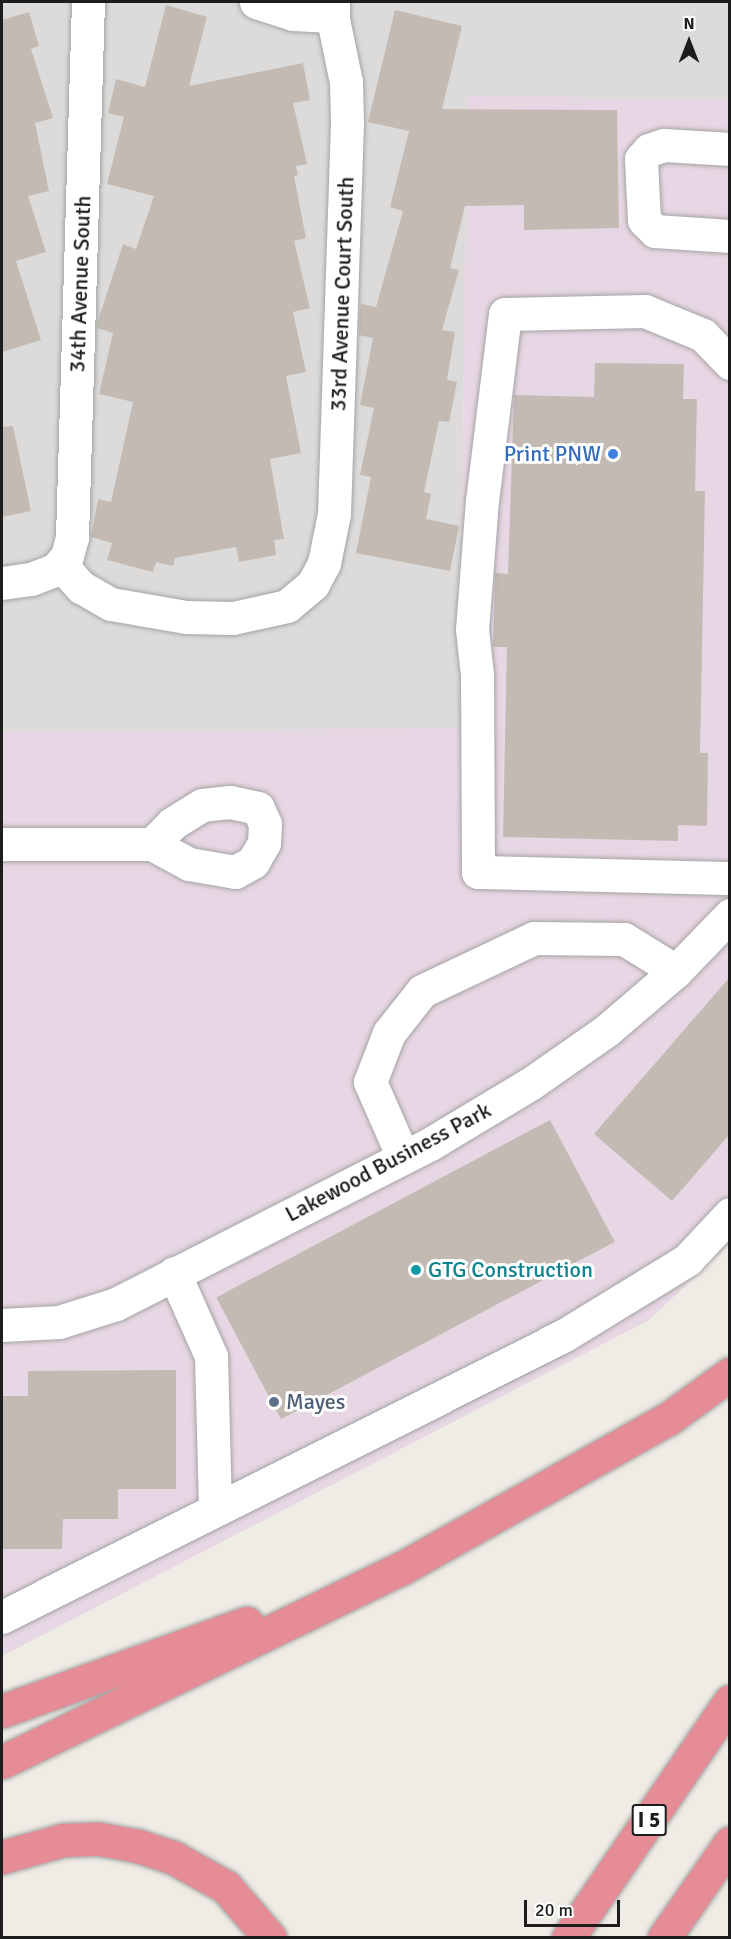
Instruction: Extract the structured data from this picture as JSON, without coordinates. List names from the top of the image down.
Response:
{
  "streets": {
    "highway": ["I 5"],
    "street": ["34th Avenue South", "33rd Avenue Court South", "Lakewood Business Park"]
  },
  "crossings": [
    ["34th Avenue South", "33rd Avenue Court South"]
  ],
  "places": ["Print PNW", "GTG Construction", "Mayes"],
  "scale_bar": "20 m",
  "north": "top"
}
